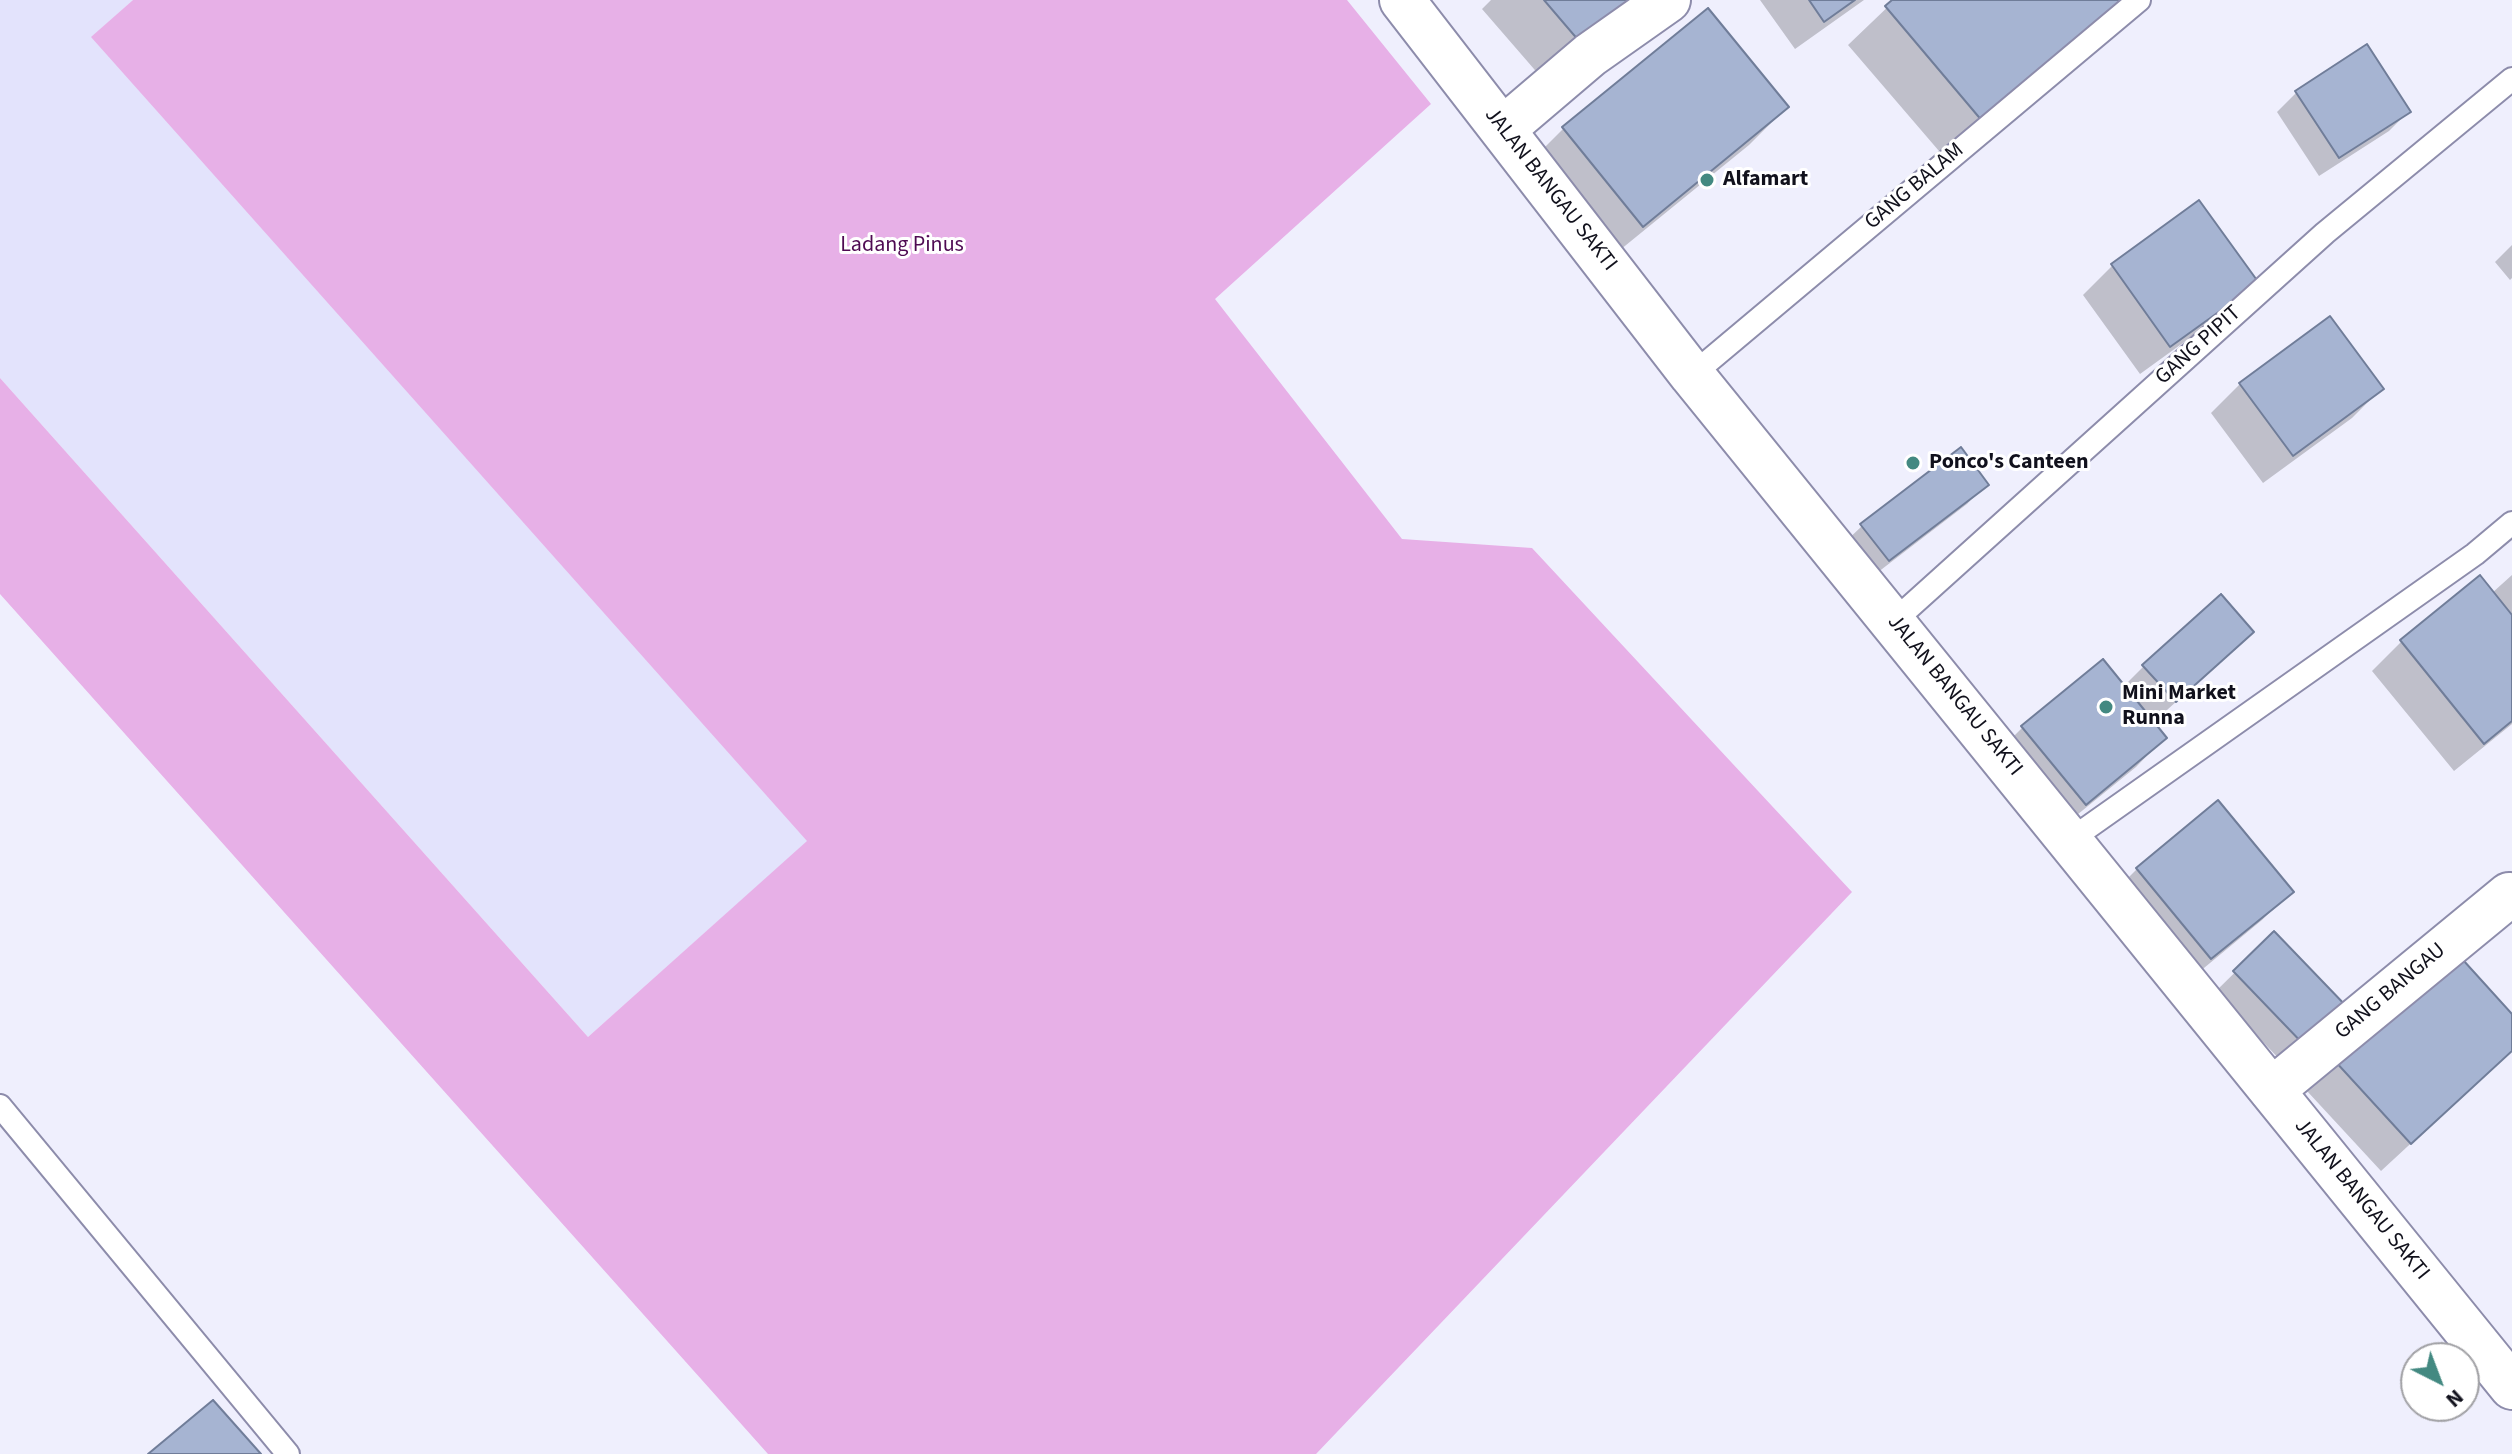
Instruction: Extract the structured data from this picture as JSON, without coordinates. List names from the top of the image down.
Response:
{
  "streets": {
    "street": ["JALAN BANGAU SAKTI", "GANG BANGAU"],
    "lane": ["GANG BALAM", "GANG PIPIT"]
  },
  "crossings": [
    ["GANG BALAM", "JALAN BANGAU SAKTI"],
    ["JALAN BANGAU SAKTI", "GANG PIPIT"],
    ["JALAN BANGAU SAKTI", "GANG BANGAU"]
  ],
  "parks": ["Ladang Pinus"],
  "places": ["Alfamart", "Ponco's Canteen", "Mini Market Runna"],
  "north": "bottom right"
}
